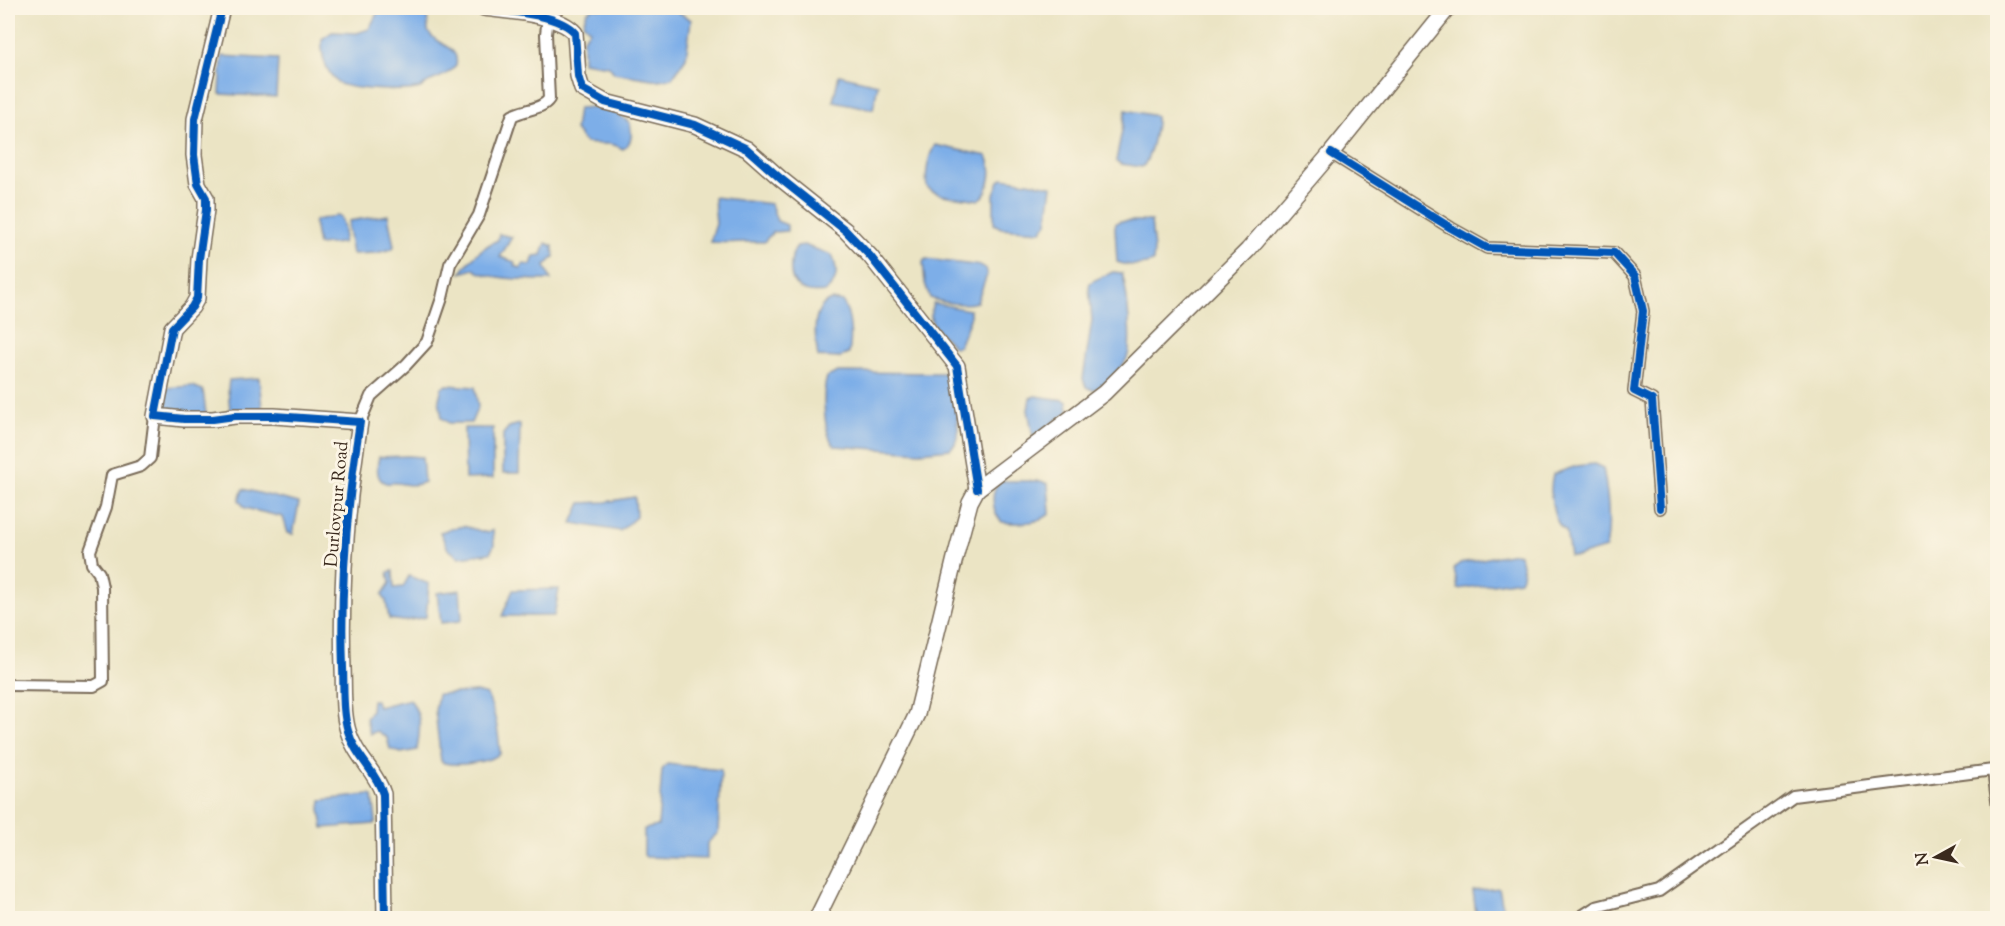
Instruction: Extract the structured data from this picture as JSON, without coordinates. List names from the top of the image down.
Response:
{
  "streets": {
    "street": ["Durlovpur Road"]
  },
  "north": "left"
}
